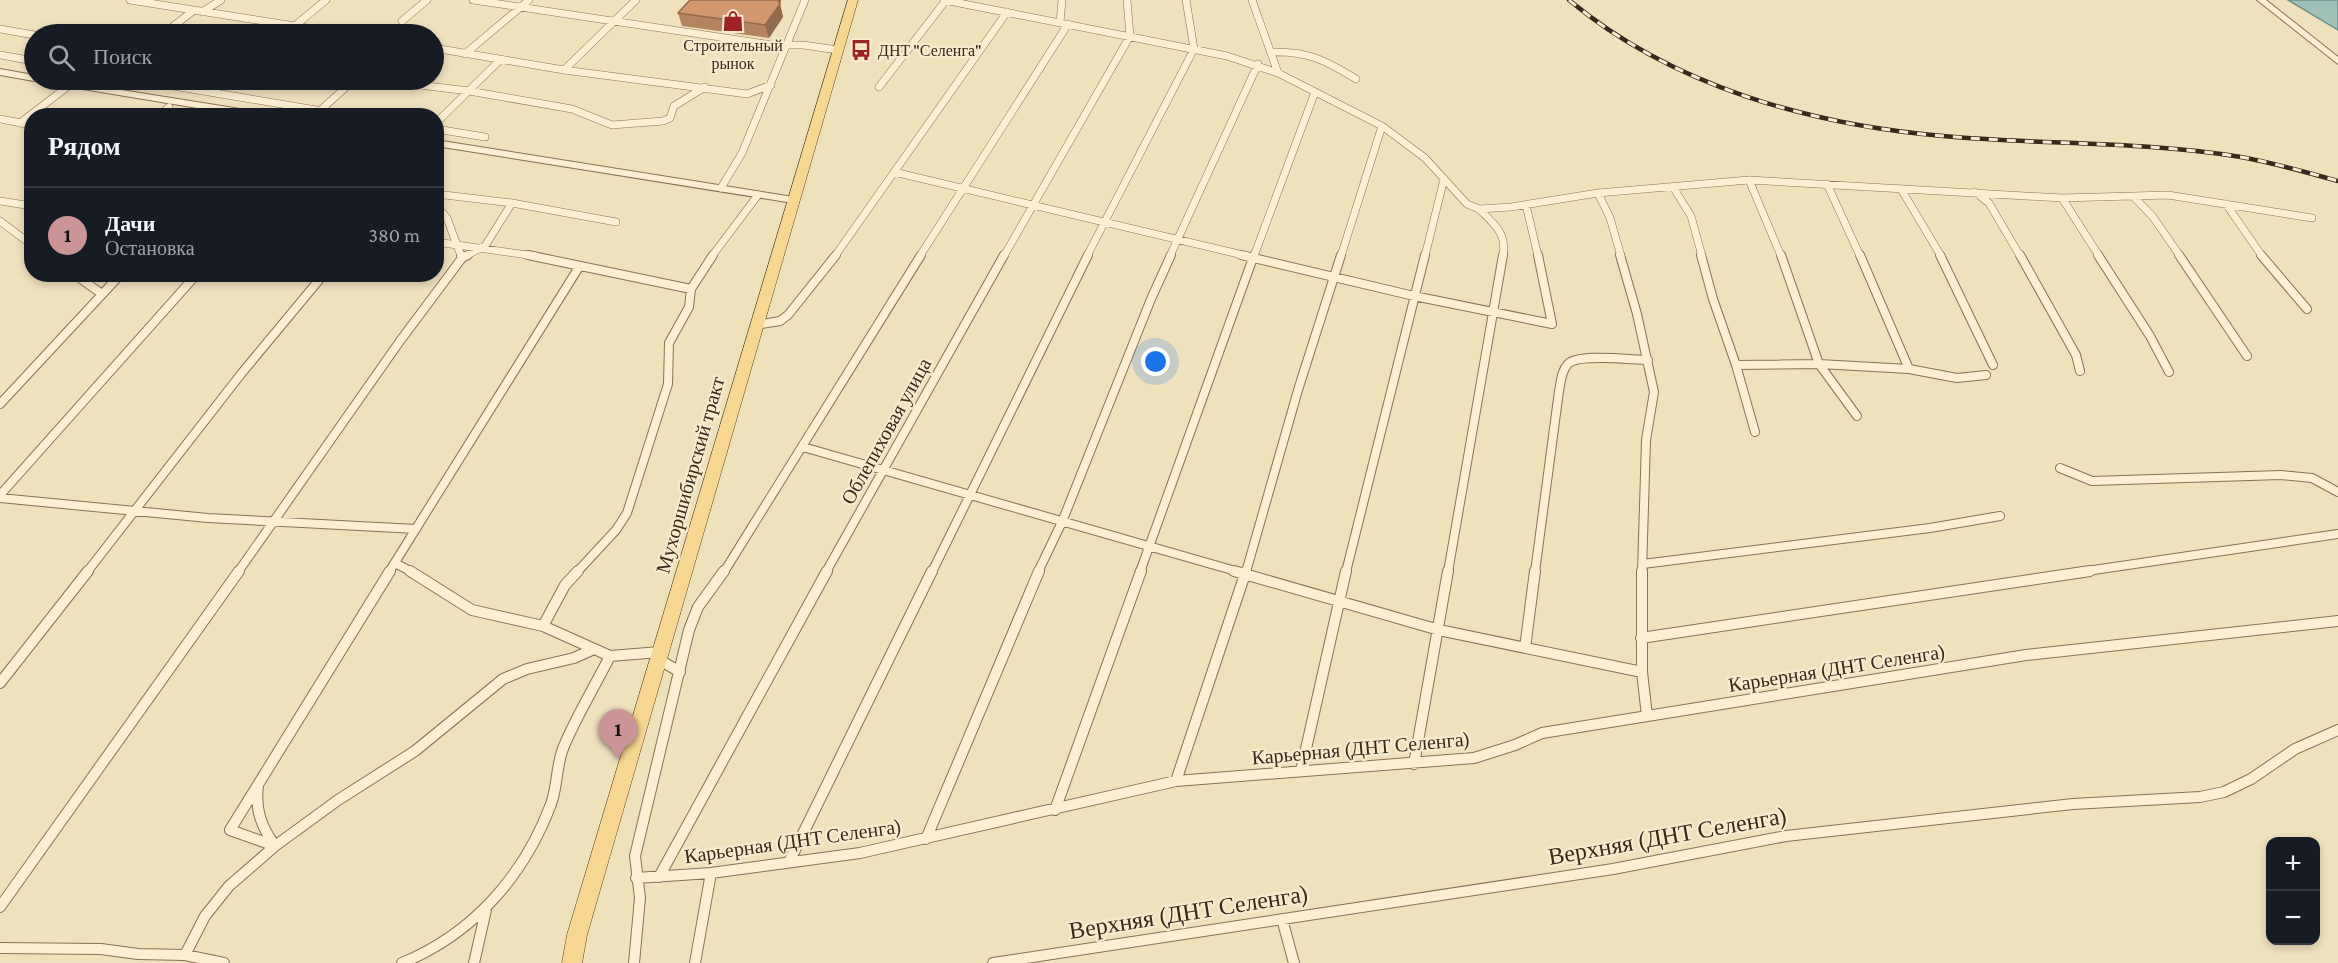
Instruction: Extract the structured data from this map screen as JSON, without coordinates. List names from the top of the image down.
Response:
{
  "streets": {
    "main road": ["Мухоршибирский тракт"],
    "street": ["Облепиховая улица", "Карьерная (ДНТ Селенга)", "Верхняя (ДНТ Селенга)"]
  },
  "crossings": [
    ["Облепиховая улица", "Карьерная (ДНТ Селенга)"]
  ],
  "places": {
    "shop": ["Строительный рынок"],
    "bus stop": ["ДНТ \"Селенга\""]
  },
  "page": {
    "search": "Поиск",
    "heading": "Рядом",
    "list": [
      {
        "mark": "1",
        "name": "Дачи",
        "note": "Остановка",
        "value": "380 m"
      }
    ],
    "pins": "1",
    "map_buttons": ["+", "−"]
  }
}
